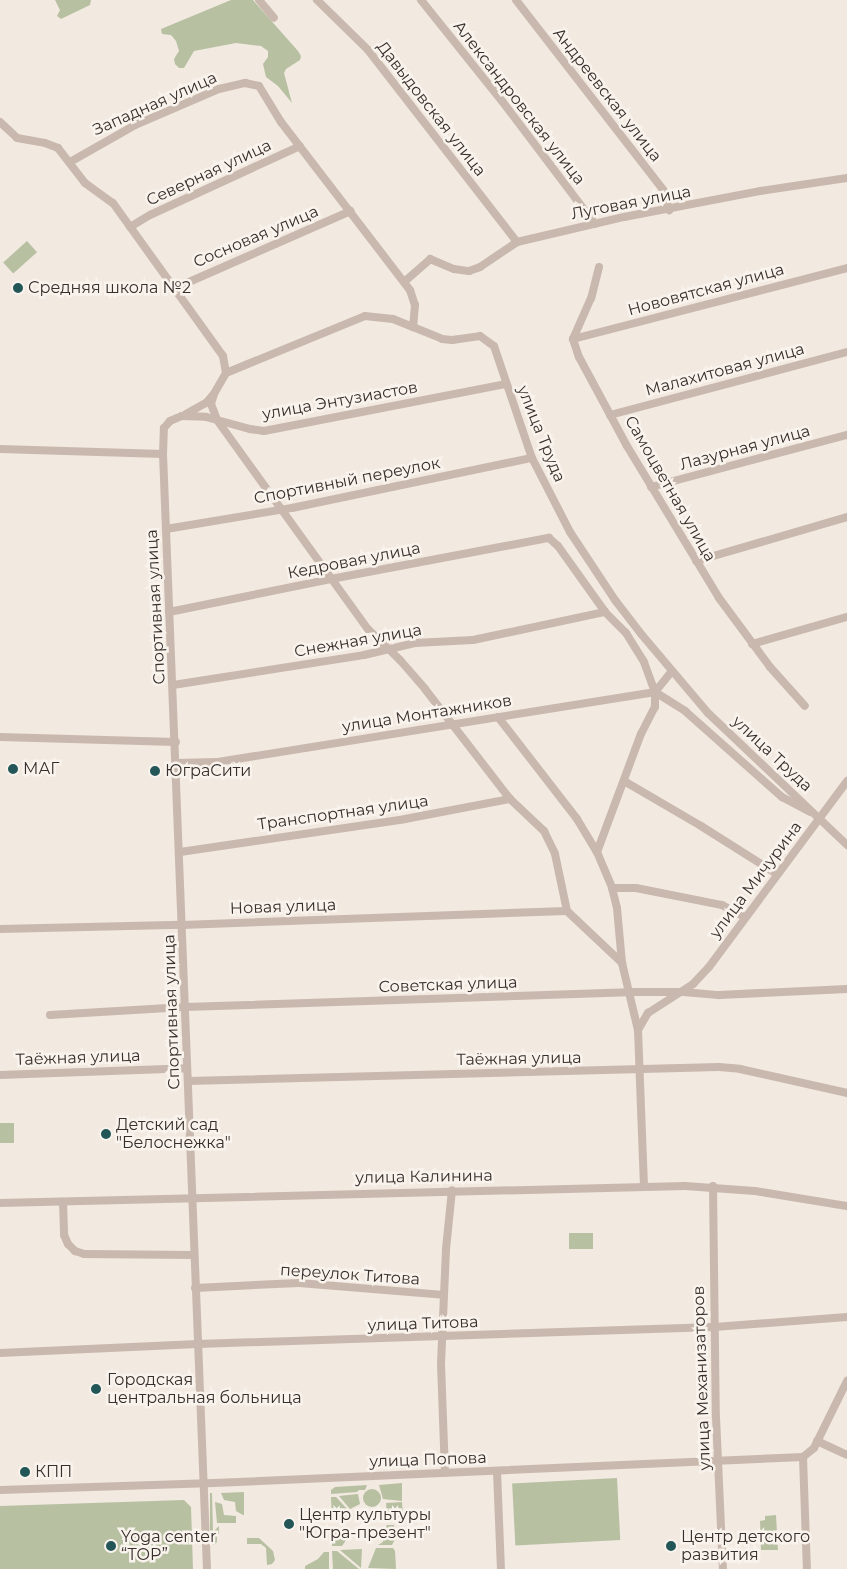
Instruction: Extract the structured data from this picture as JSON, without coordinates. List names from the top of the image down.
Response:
{
  "streets": {
    "street": [
      "Андреевская улица",
      "Александровская улица",
      "Западная улица",
      "Давыдовская улица",
      "Северная улица",
      "Луговая улица",
      "Сосновая улица",
      "Нововятская улица",
      "Малахитовая улица",
      "улица Энтузиастов",
      "улица Труда",
      "Лазурная улица",
      "Спортивный переулок",
      "Самоцветная улица",
      "Кедровая улица",
      "Спортивная улица",
      "Снежная улица",
      "улица Монтажников",
      "Транспортная улица",
      "улица Мичурина",
      "Новая улица",
      "Советская улица",
      "Таёжная улица",
      "улица Калинина",
      "переулок Титова",
      "улица Титова",
      "улица Механизаторов",
      "улица Попова"
    ]
  },
  "crossings": [
    ["Андреевская улица", "Луговая улица"],
    ["Александровская улица", "Луговая улица"],
    ["Западная улица", "Северная улица"],
    ["Давыдовская улица", "Луговая улица"],
    ["Нововятская улица", "Самоцветная улица"],
    ["Малахитовая улица", "Самоцветная улица"],
    ["улица Энтузиастов", "улица Труда"],
    ["улица Труда", "Спортивный переулок"],
    ["улица Труда", "улица Монтажников"],
    ["улица Труда", "улица Мичурина"],
    ["Лазурная улица", "Самоцветная улица"],
    ["Спортивный переулок", "Спортивная улица"],
    ["Кедровая улица", "Спортивная улица"],
    ["Кедровая улица", "Снежная улица"],
    ["Спортивная улица", "Снежная улица"],
    ["Спортивная улица", "улица Монтажников"],
    ["Спортивная улица", "Транспортная улица"],
    ["Спортивная улица", "Новая улица"],
    ["Спортивная улица", "Советская улица"],
    ["Спортивная улица", "Таёжная улица"],
    ["Спортивная улица", "улица Калинина"],
    ["Спортивная улица", "переулок Титова"],
    ["Спортивная улица", "улица Титова"],
    ["Спортивная улица", "улица Попова"],
    ["улица Мичурина", "Советская улица"],
    ["улица Калинина", "улица Механизаторов"],
    ["улица Титова", "улица Механизаторов"],
    ["улица Механизаторов", "улица Попова"]
  ],
  "places": [
    "Средняя школа №2",
    "МАГ",
    "ЮграСити",
    "Детский сад \"Белоснежка\"",
    "Городская центральная больница",
    "КПП",
    "Центр культуры \"Югра-презент\"",
    "Yoga center “TOP”",
    "Центр детского развития"
  ]
}
